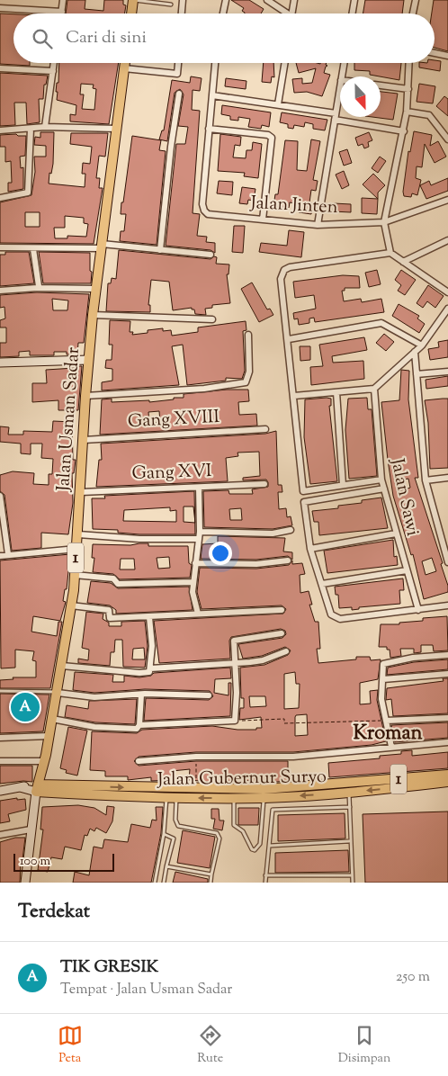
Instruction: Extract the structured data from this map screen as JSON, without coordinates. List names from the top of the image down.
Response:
{
  "streets": {
    "highway": ["Jalan Usman Sadar", "1", "Jalan Gubernur Suryo"],
    "street": [
      "Jalan Jinten",
      "Gang XVIII",
      "Gang XVI",
      "Jalan Sawi"
    ]
  },
  "crossings": [
    ["Jalan Usman Sadar", "Gang XVIII"],
    ["Jalan Usman Sadar", "Gang XVI"],
    ["Jalan Usman Sadar", "Jalan Gubernur Suryo"]
  ],
  "districts": ["Kroman"],
  "scale_bar": "100 m",
  "north": "bottom",
  "page": {
    "search": "Cari di sini",
    "pins": "A",
    "scale": "100 m",
    "heading": "Terdekat",
    "list": [
      {
        "mark": "A",
        "name": "TIK GRESIK",
        "note": "Tempat · Jalan Usman Sadar",
        "value": "250 m"
      }
    ],
    "nav": ["Peta", "Rute", "Disimpan"]
  }
}
